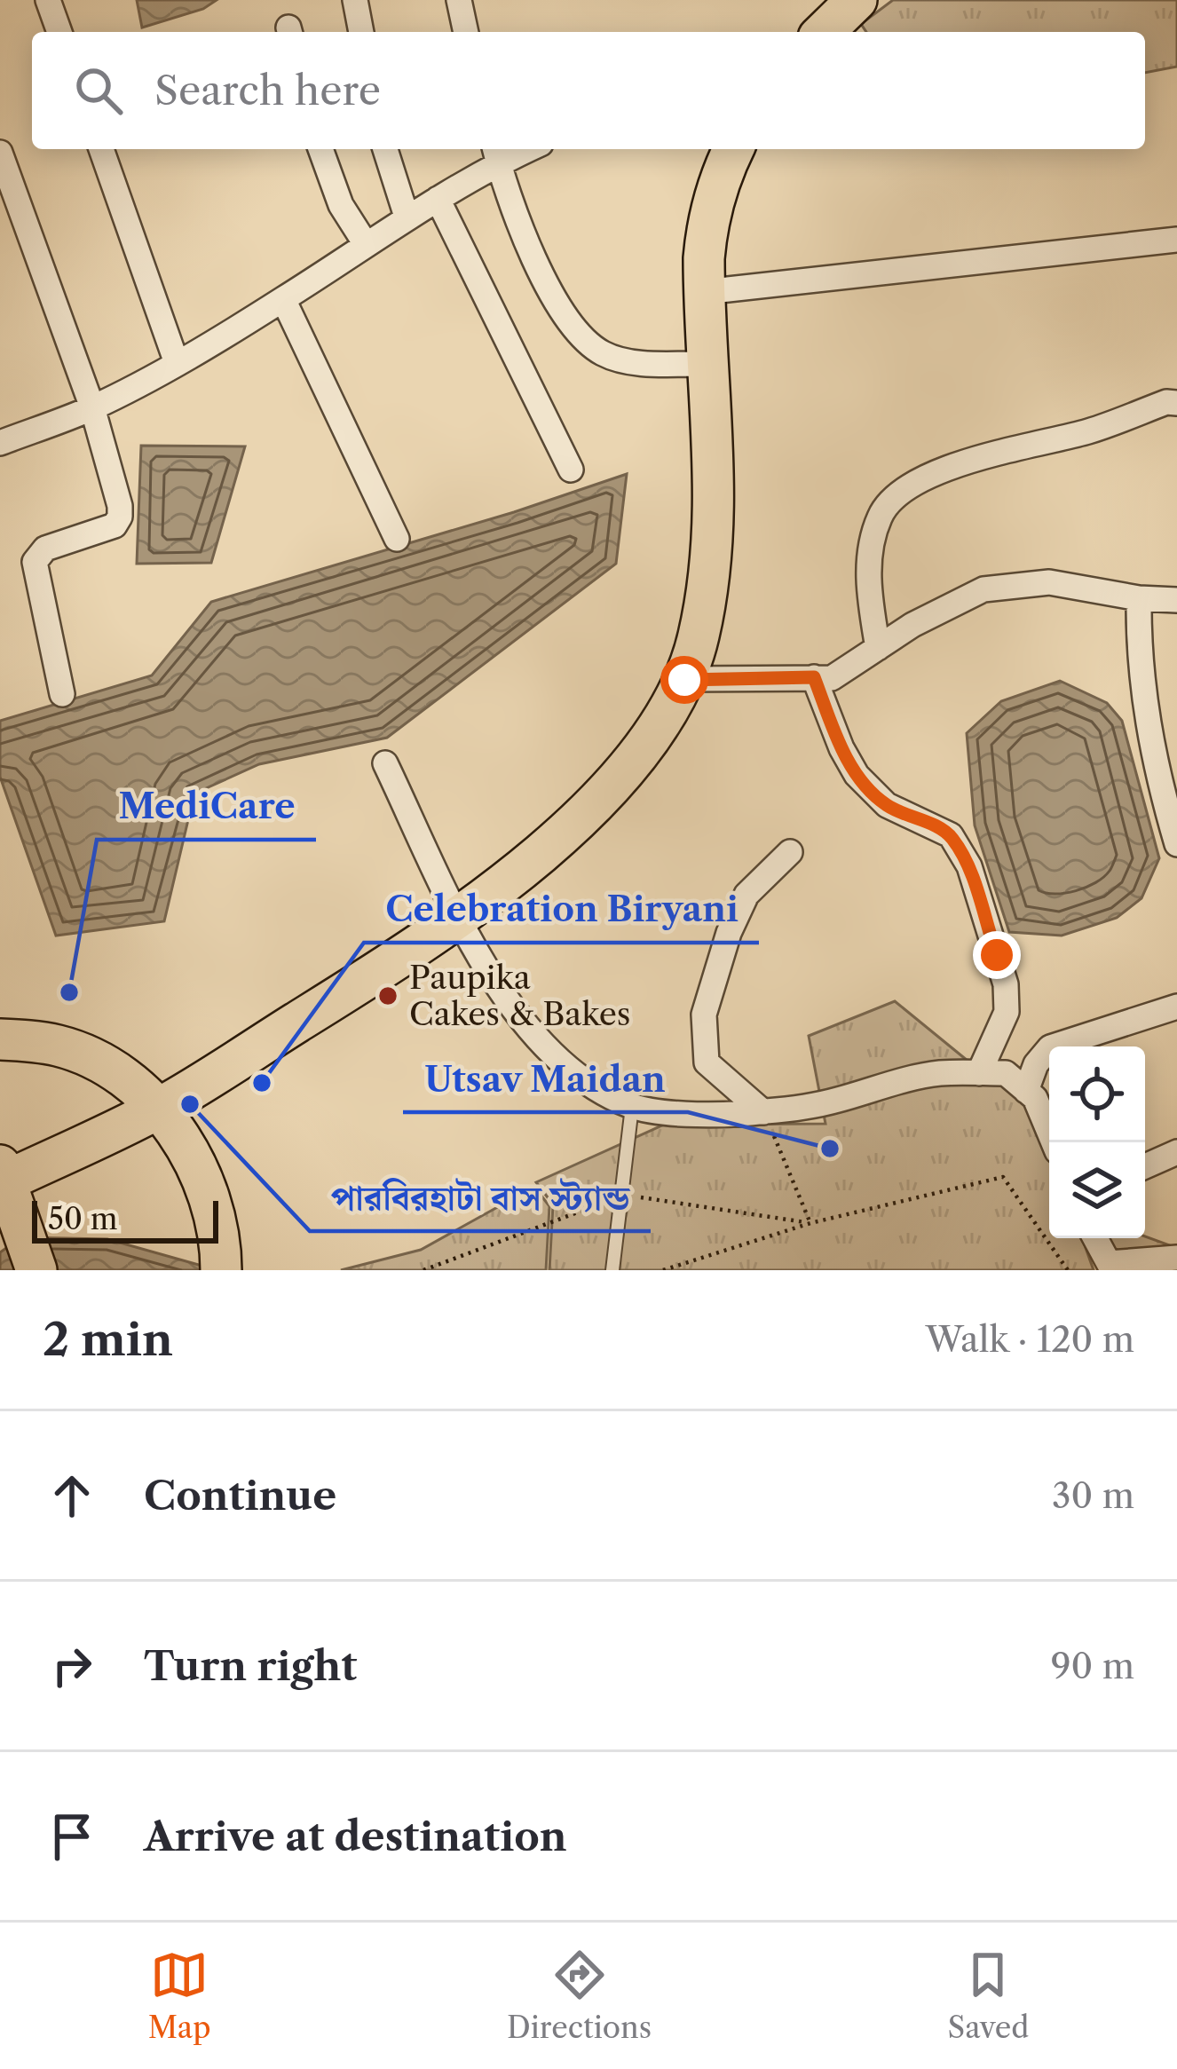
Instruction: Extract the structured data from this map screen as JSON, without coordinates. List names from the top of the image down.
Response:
{
  "places": [
    "MediCare",
    "Paupika Cakes & Bakes",
    "Celebration Biryani",
    "পারবিরহাটা বাস স্ট্যান্ড",
    "Utsav Maidan"
  ],
  "scale_bar": "50 m",
  "page": {
    "search": "Search here",
    "scale": "50 m",
    "heading": ["2 min", "Walk · 120 m"],
    "list": [
      ["Continue", "30 m"],
      ["Turn right", "90 m"],
      "Arrive at destination"
    ],
    "nav": ["Map", "Directions", "Saved"]
  }
}
